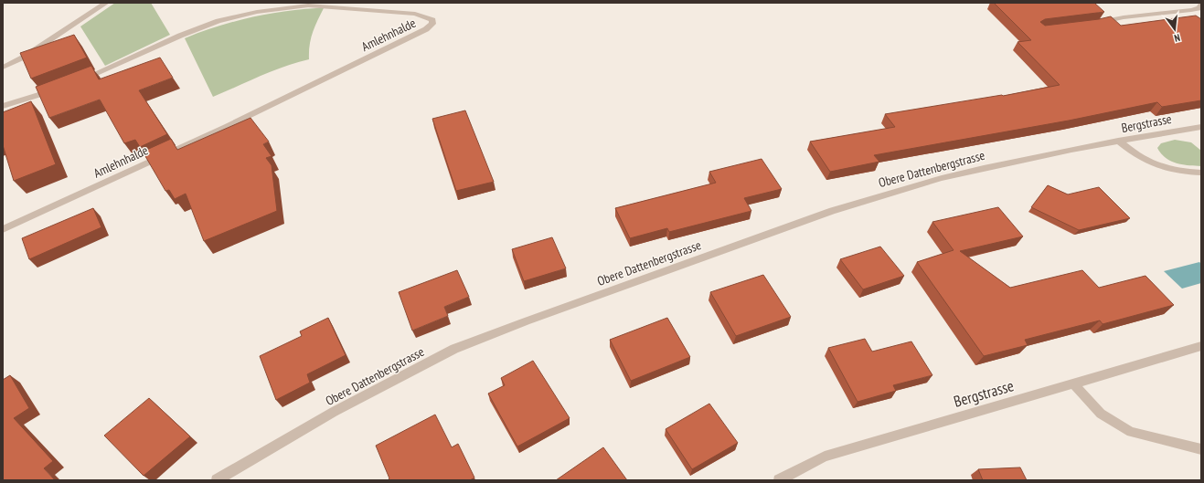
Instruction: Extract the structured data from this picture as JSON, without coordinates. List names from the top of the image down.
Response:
{
  "streets": {
    "street": ["Amlehnhalde", "Bergstrasse", "Obere Dattenbergstrasse"]
  },
  "crossings": [
    ["Bergstrasse", "Obere Dattenbergstrasse"]
  ],
  "north": "bottom"
}
